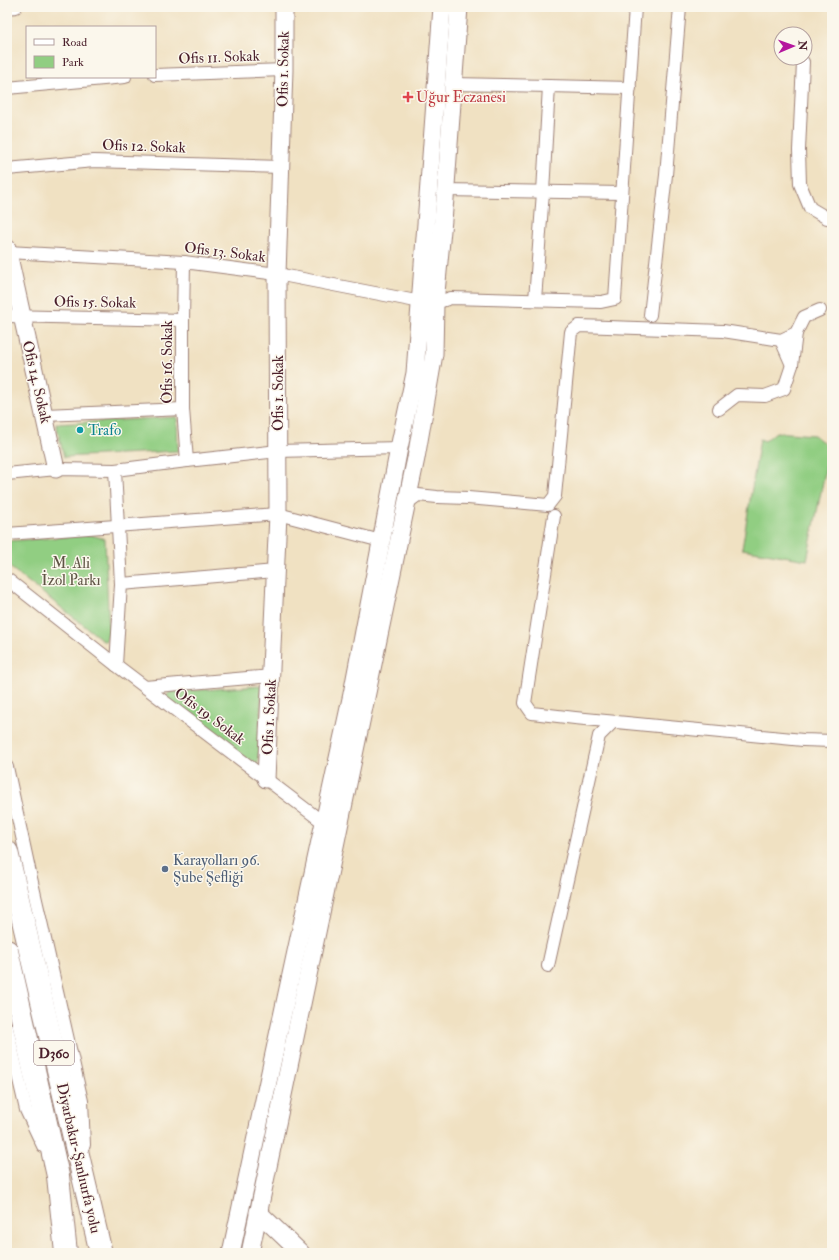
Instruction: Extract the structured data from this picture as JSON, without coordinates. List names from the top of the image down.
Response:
{
  "streets": {
    "highway": ["D360", "Diyarbakır-Şanlıurfa yolu"],
    "main road": ["Ofis 1. Sokak", "Ofis 14. Sokak"],
    "street": [
      "Ofis 11. Sokak",
      "Ofis 12. Sokak",
      "Ofis 13. Sokak",
      "Ofis 15. Sokak",
      "Ofis 16. Sokak",
      "Ofis 19. Sokak"
    ]
  },
  "crossings": [
    ["Ofis 11. Sokak", "Ofis 1. Sokak"],
    ["Ofis 1. Sokak", "Ofis 12. Sokak"],
    ["Ofis 1. Sokak", "Ofis 13. Sokak"],
    ["Ofis 1. Sokak", "Ofis 19. Sokak"],
    ["Ofis 13. Sokak", "Ofis 16. Sokak"],
    ["Ofis 13. Sokak", "Ofis 14. Sokak"],
    ["Ofis 15. Sokak", "Ofis 16. Sokak"],
    ["Ofis 15. Sokak", "Ofis 14. Sokak"]
  ],
  "parks": ["M. Ali İzol Parkı"],
  "places": {
    "health": ["Uğur Eczanesi"],
    "other": ["Trafo", "Karayolları 96. Şube Şefliği"]
  },
  "legend": ["Road", "Park"],
  "north": "right"
}
